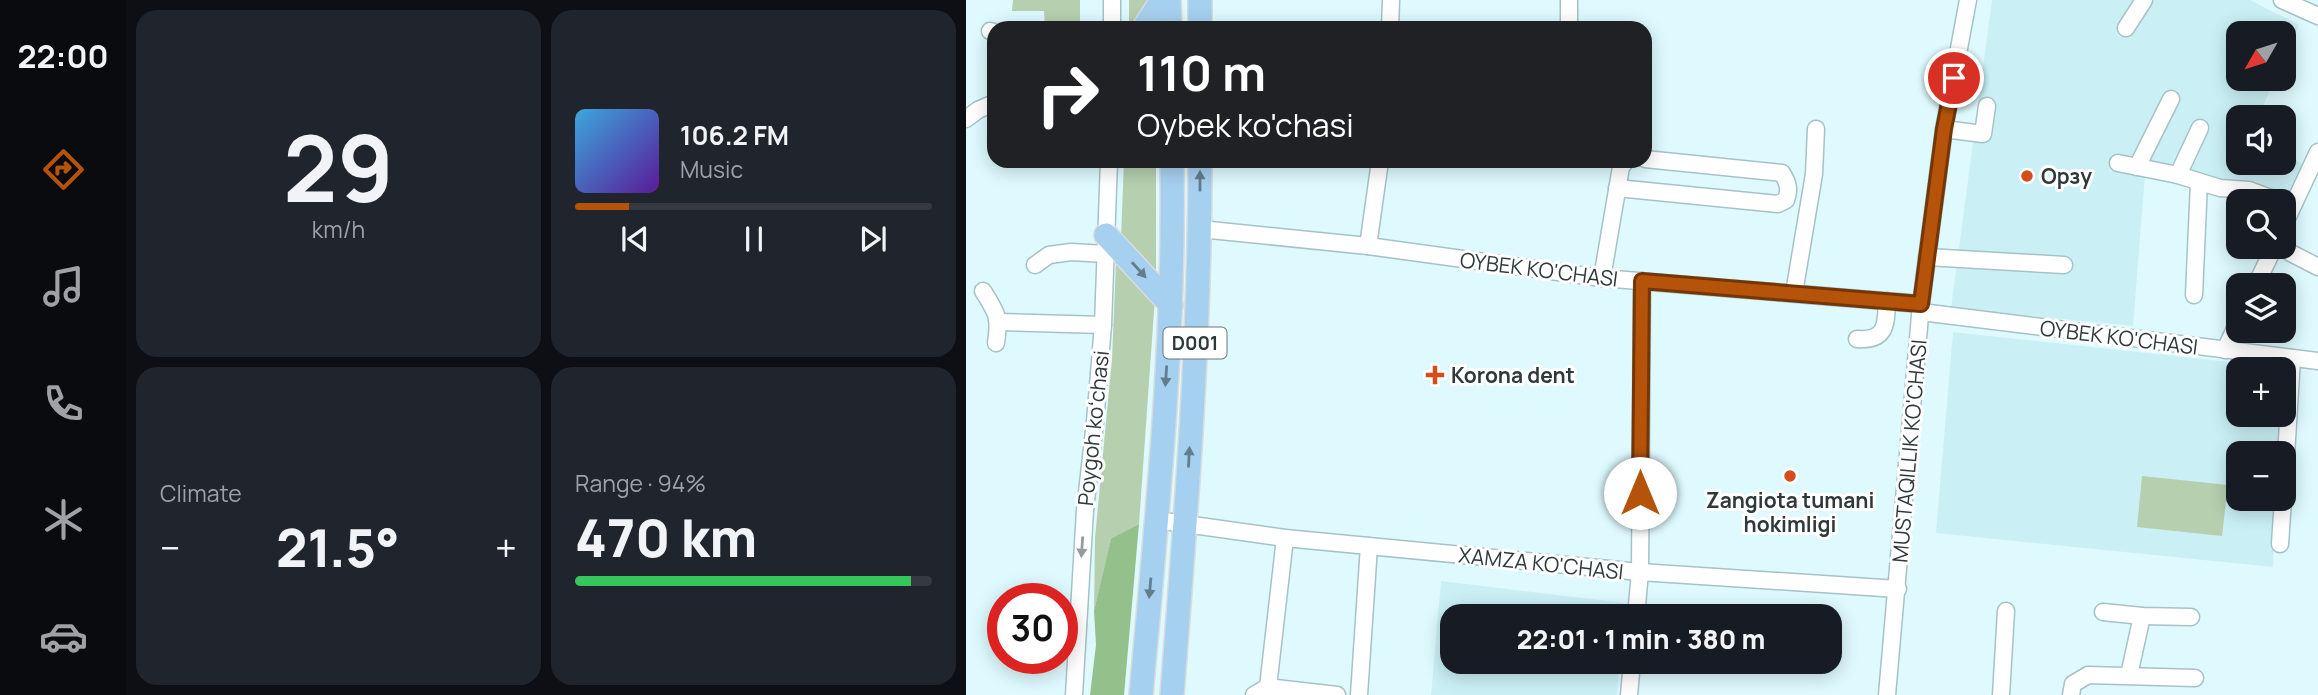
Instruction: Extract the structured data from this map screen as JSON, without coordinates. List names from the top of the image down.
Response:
{
  "streets": {
    "highway": ["D001"],
    "street": [
      "OYBEK KO'CHASI",
      "Poygoh koʻchasi",
      "MUSTAQILLIK KO'CHASI",
      "XAMZA KO'CHASI"
    ]
  },
  "crossings": [
    ["OYBEK KO'CHASI", "D001"],
    ["OYBEK KO'CHASI", "MUSTAQILLIK KO'CHASI"],
    ["D001", "XAMZA KO'CHASI"],
    ["MUSTAQILLIK KO'CHASI", "XAMZA KO'CHASI"]
  ],
  "one_way": ["Poygoh koʻchasi"],
  "places": {
    "other": ["Орзу", "Zangiota tumani hokimligi"],
    "health": ["Korona dent"]
  },
  "north": "bottom left",
  "page": {
    "tabs": "22:00",
    "tile": [
      ["29", "km/h"],
      "Climate",
      ["Range · 94%", "470 km"]
    ],
    "map_buttons": ["+", "−"],
    "turn": ["110 m", "Oybek ko'chasi"],
    "song": ["106.2 FM", "Music"],
    "heat": ["−", "21.5°", "+"],
    "limit": "30",
    "trip": "22:01 · 1 min · 380 m"
  }
}
